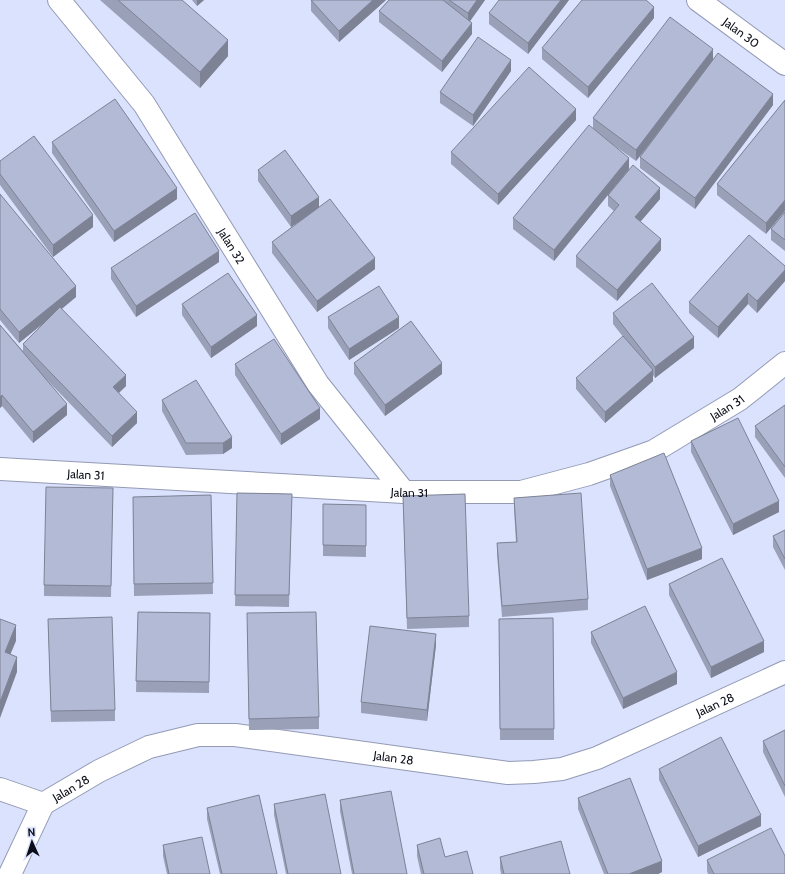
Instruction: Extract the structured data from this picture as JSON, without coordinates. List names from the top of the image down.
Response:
{
  "streets": {
    "street": [
      "Jalan 30",
      "Jalan 32",
      "Jalan 31",
      "Jalan 28"
    ]
  },
  "crossings": [
    ["Jalan 32", "Jalan 31"]
  ],
  "north": "top"
}
